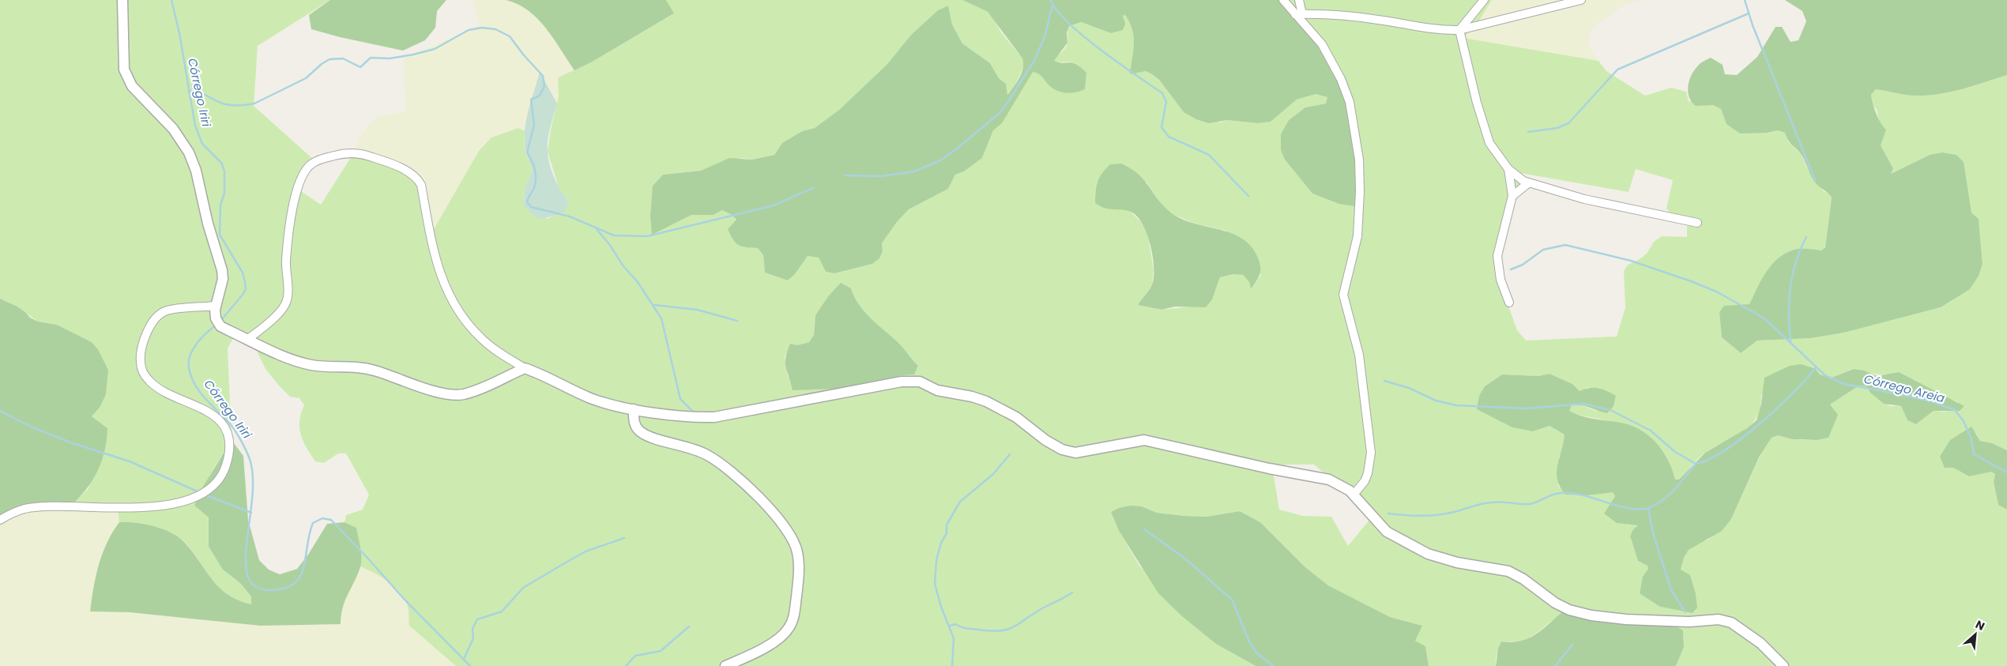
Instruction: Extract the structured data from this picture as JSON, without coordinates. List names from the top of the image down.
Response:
{
  "water": ["Córrego Iriri", "Córrego Areia"],
  "north": "top right"
}
